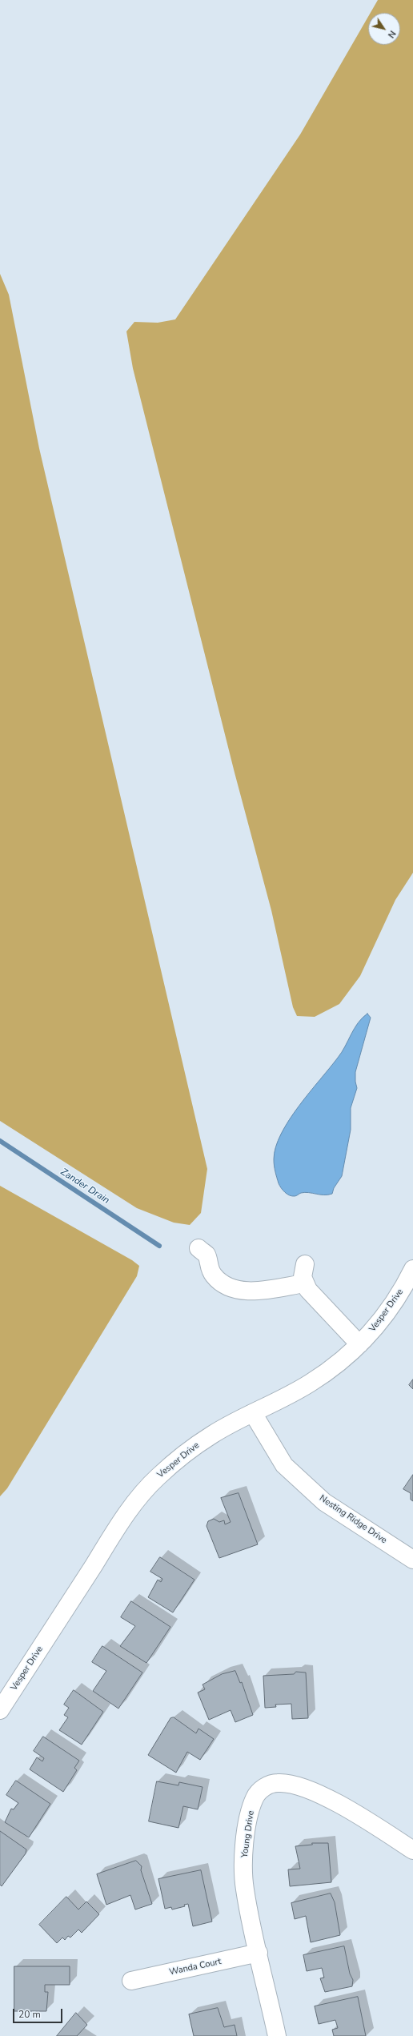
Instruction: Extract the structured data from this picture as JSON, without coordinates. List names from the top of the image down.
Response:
{
  "streets": {
    "street": [
      "Vesper Drive",
      "Nesting Ridge Drive",
      "Young Drive",
      "Wanda Court"
    ]
  },
  "crossings": [
    ["Vesper Drive", "Nesting Ridge Drive"],
    ["Young Drive", "Wanda Court"]
  ],
  "water": ["Zander Drain"],
  "scale_bar": "20 m",
  "north": "bottom right"
}
